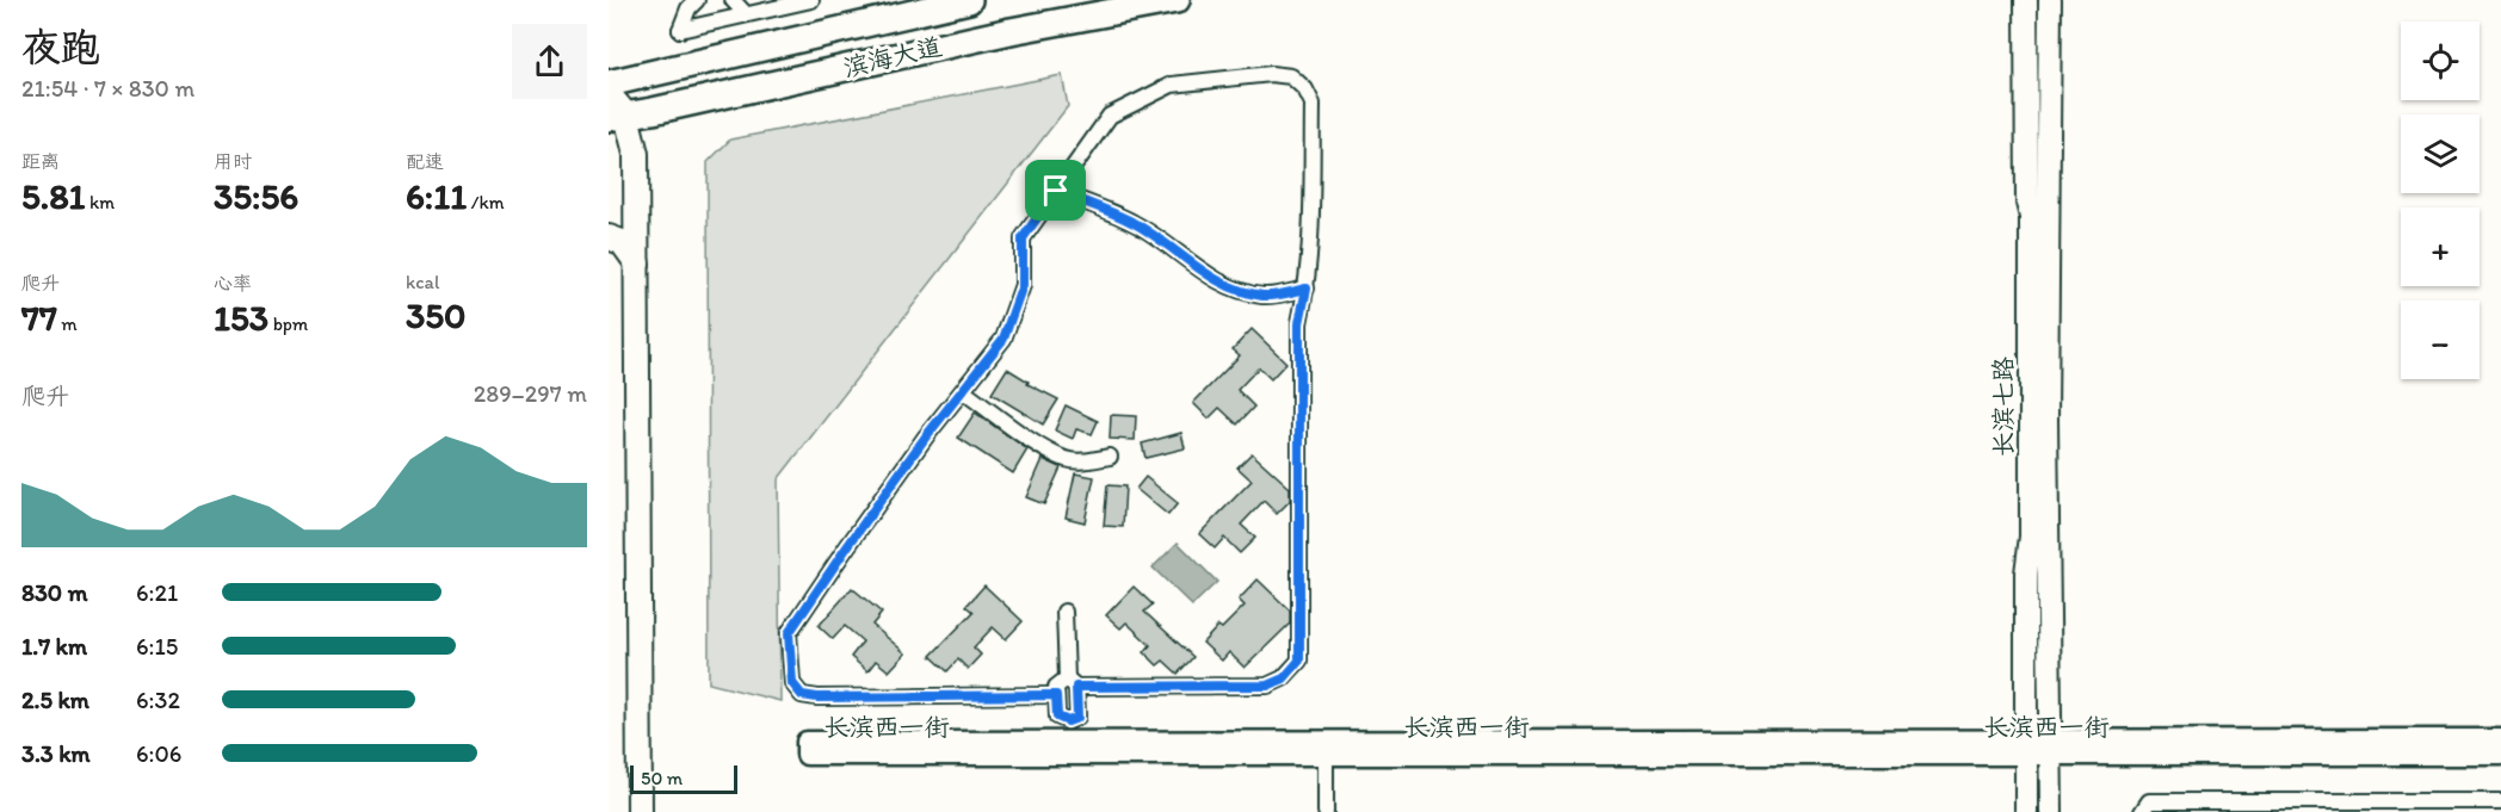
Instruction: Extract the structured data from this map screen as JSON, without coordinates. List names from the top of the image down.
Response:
{
  "streets": {
    "highway": ["滨海大道"],
    "main road": ["长滨七路"],
    "street": ["长滨西一街"]
  },
  "crossings": [
    ["长滨七路", "长滨西一街"]
  ],
  "scale_bar": "50 m",
  "page": {
    "heading": ["夜跑", "21:54 · 7 × 830 m"],
    "map_buttons": ["+", "−"],
    "stats": [
      ["距离", "5.81 km"],
      ["用时", "35:56"],
      ["配速", "6:11 /km"],
      ["爬升", "77 m"],
      ["心率", "153 bpm"],
      ["kcal", "350"]
    ],
    "chart": ["爬升", "289–297 m"],
    "list": [
      {
        "name": "830 m",
        "note": "6:21"
      },
      {
        "name": "1.7 km",
        "note": "6:15"
      },
      {
        "name": "2.5 km",
        "note": "6:32"
      },
      {
        "name": "3.3 km",
        "note": "6:06"
      }
    ],
    "scale": "50 m"
  }
}
